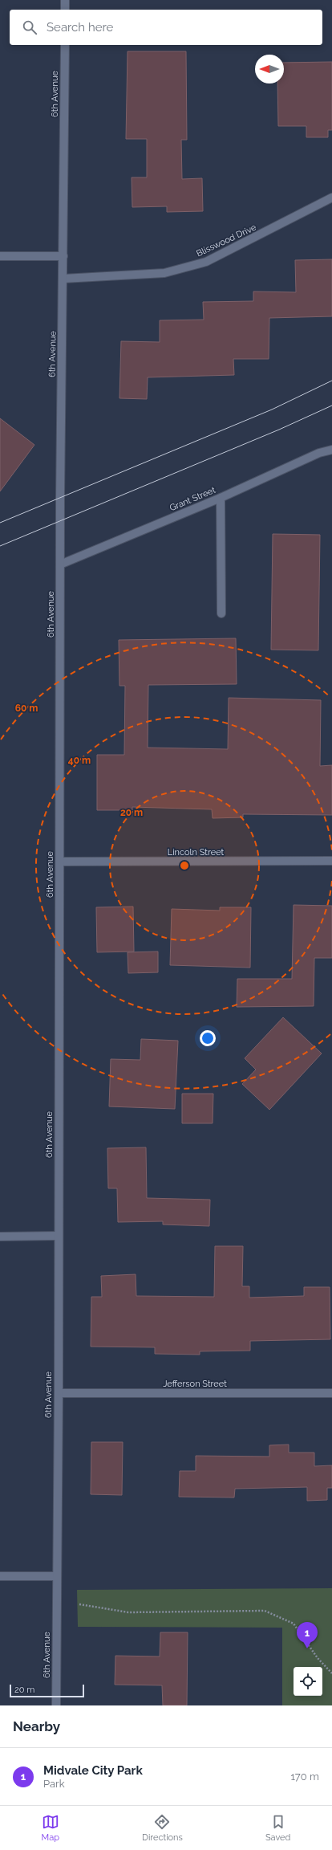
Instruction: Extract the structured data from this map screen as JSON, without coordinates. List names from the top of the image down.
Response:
{
  "streets": {
    "street": [
      "6th Avenue",
      "Blisswood Drive",
      "Grant Street",
      "Lincoln Street",
      "Jefferson Street"
    ]
  },
  "crossings": [
    ["6th Avenue", "Blisswood Drive"],
    ["6th Avenue", "Grant Street"],
    ["6th Avenue", "Lincoln Street"],
    ["6th Avenue", "Jefferson Street"]
  ],
  "scale_bar": "20 m",
  "north": "left",
  "page": {
    "search": "Search here",
    "pins": "1",
    "scale": "20 m",
    "heading": "Nearby",
    "list": [
      {
        "mark": "1",
        "name": "Midvale City Park",
        "note": "Park",
        "value": "170 m"
      }
    ],
    "nav": ["Map", "Directions", "Saved"]
  },
  "rings": ["60 m", "40 m", "20 m"]
}
